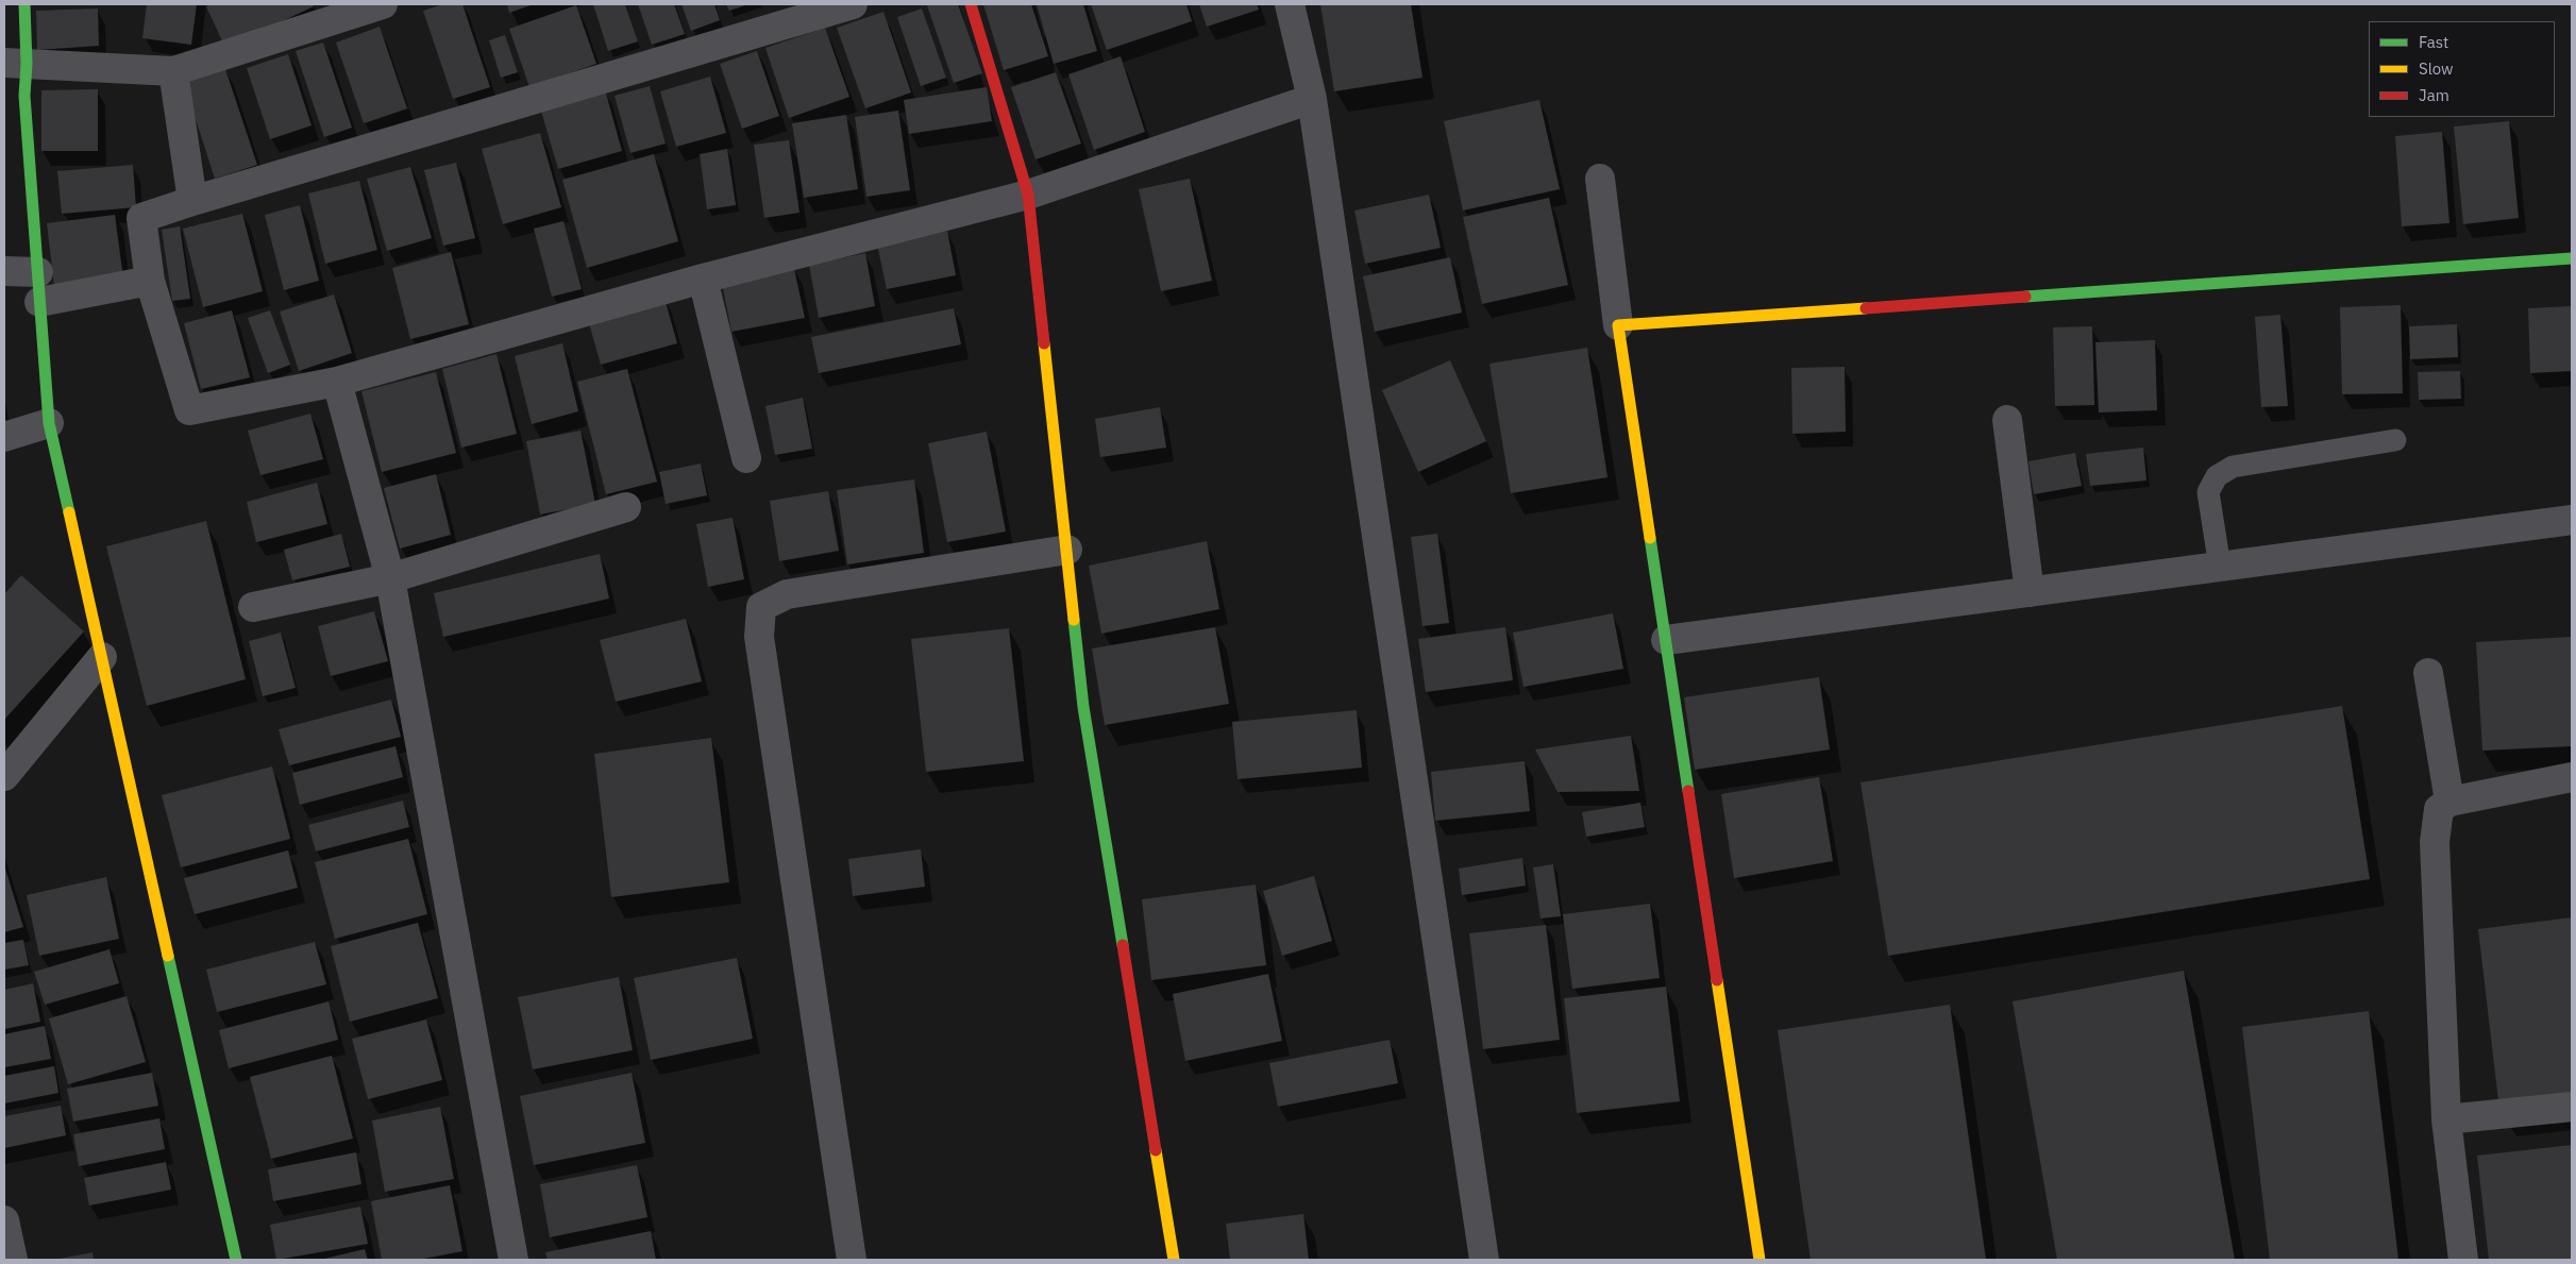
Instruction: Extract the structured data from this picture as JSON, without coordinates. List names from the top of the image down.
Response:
{
  "legend": ["Fast", "Slow", "Jam"]
}
